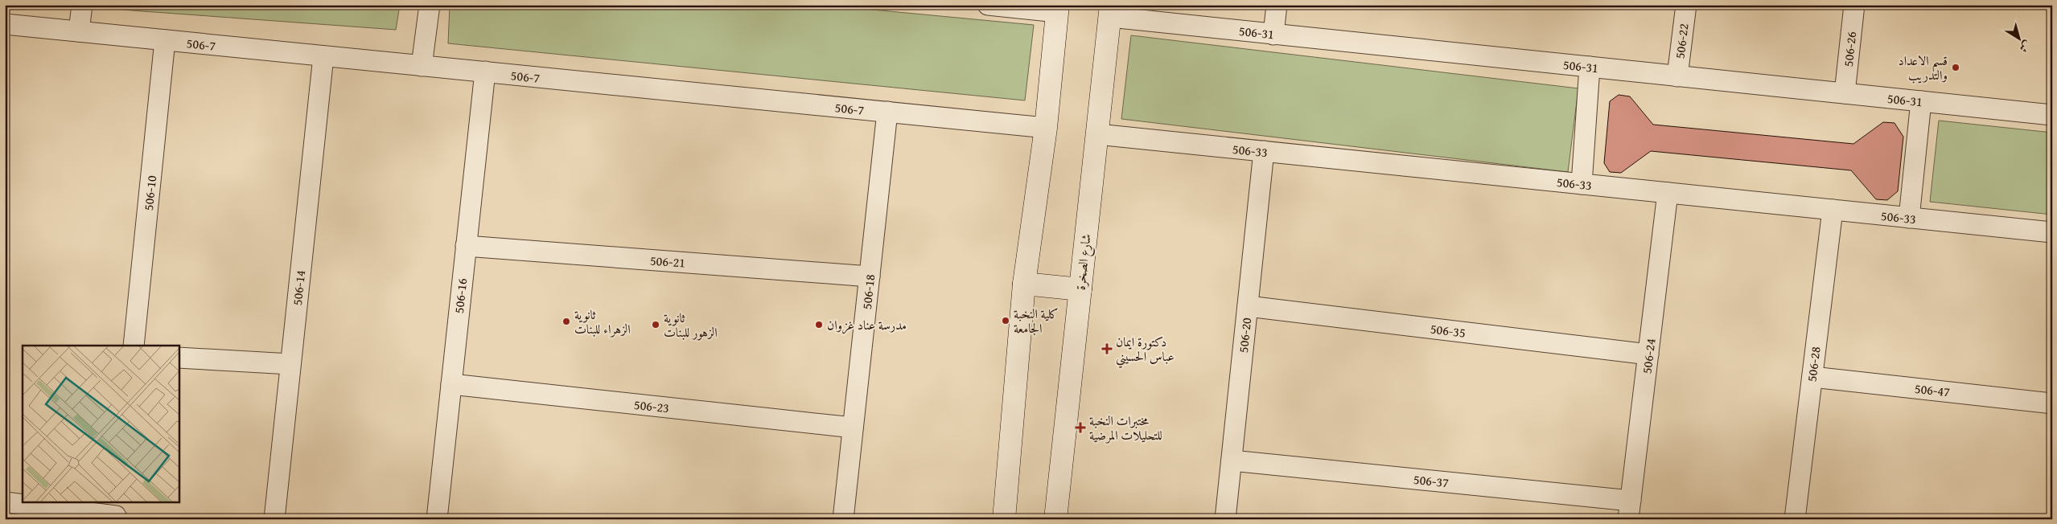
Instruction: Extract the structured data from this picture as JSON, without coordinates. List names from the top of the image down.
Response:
{
  "streets": {
    "street": [
      "506-31",
      "506-22",
      "506-7",
      "506-26",
      "506-33",
      "506-10",
      "506-21",
      "شارع الصخرة",
      "506-14",
      "506-18",
      "506-16",
      "506-35",
      "506-20",
      "506-24",
      "506-28",
      "506-47",
      "506-23",
      "506-37"
    ]
  },
  "crossings": [
    ["506-31", "506-22"],
    ["506-31", "506-26"],
    ["506-31", "شارع الصخرة"],
    ["506-7", "506-10"],
    ["506-7", "506-14"],
    ["506-7", "506-18"],
    ["506-7", "506-16"],
    ["506-33", "شارع الصخرة"],
    ["506-33", "506-20"],
    ["506-33", "506-24"],
    ["506-33", "506-28"],
    ["506-21", "506-18"],
    ["506-21", "506-16"],
    ["506-18", "506-23"],
    ["506-16", "506-23"],
    ["506-35", "506-20"],
    ["506-35", "506-24"],
    ["506-20", "506-37"],
    ["506-24", "506-37"],
    ["506-28", "506-47"]
  ],
  "places": {
    "other": [
      "قسم الاعداد والتدريب",
      "كلية النخبة الجامعة",
      "ثانوية الزهراء للبنات",
      "ثانوية الزهور للبنات",
      "مدرسة عناد غزوان"
    ],
    "health": ["دكتورة ايمان عباس الحسيني", "مختبرات النخبة للتحليلات المرضية"]
  },
  "north": "bottom right"
}
